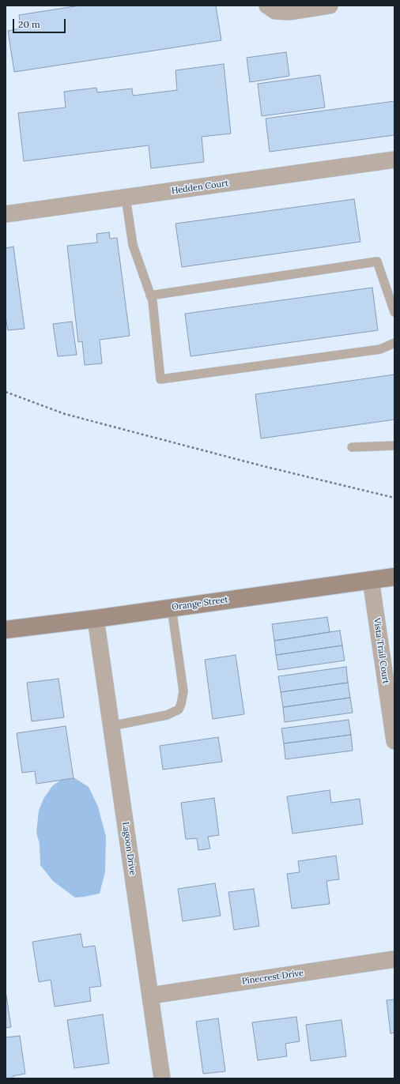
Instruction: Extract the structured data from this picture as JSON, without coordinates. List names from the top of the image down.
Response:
{
  "streets": {
    "street": [
      "Hedden Court",
      "Orange Street",
      "Vista Trail Court",
      "Lagoon Drive",
      "Pinecrest Drive"
    ]
  },
  "crossings": [
    ["Orange Street", "Vista Trail Court"],
    ["Orange Street", "Lagoon Drive"],
    ["Lagoon Drive", "Pinecrest Drive"]
  ],
  "scale_bar": "20 m"
}
